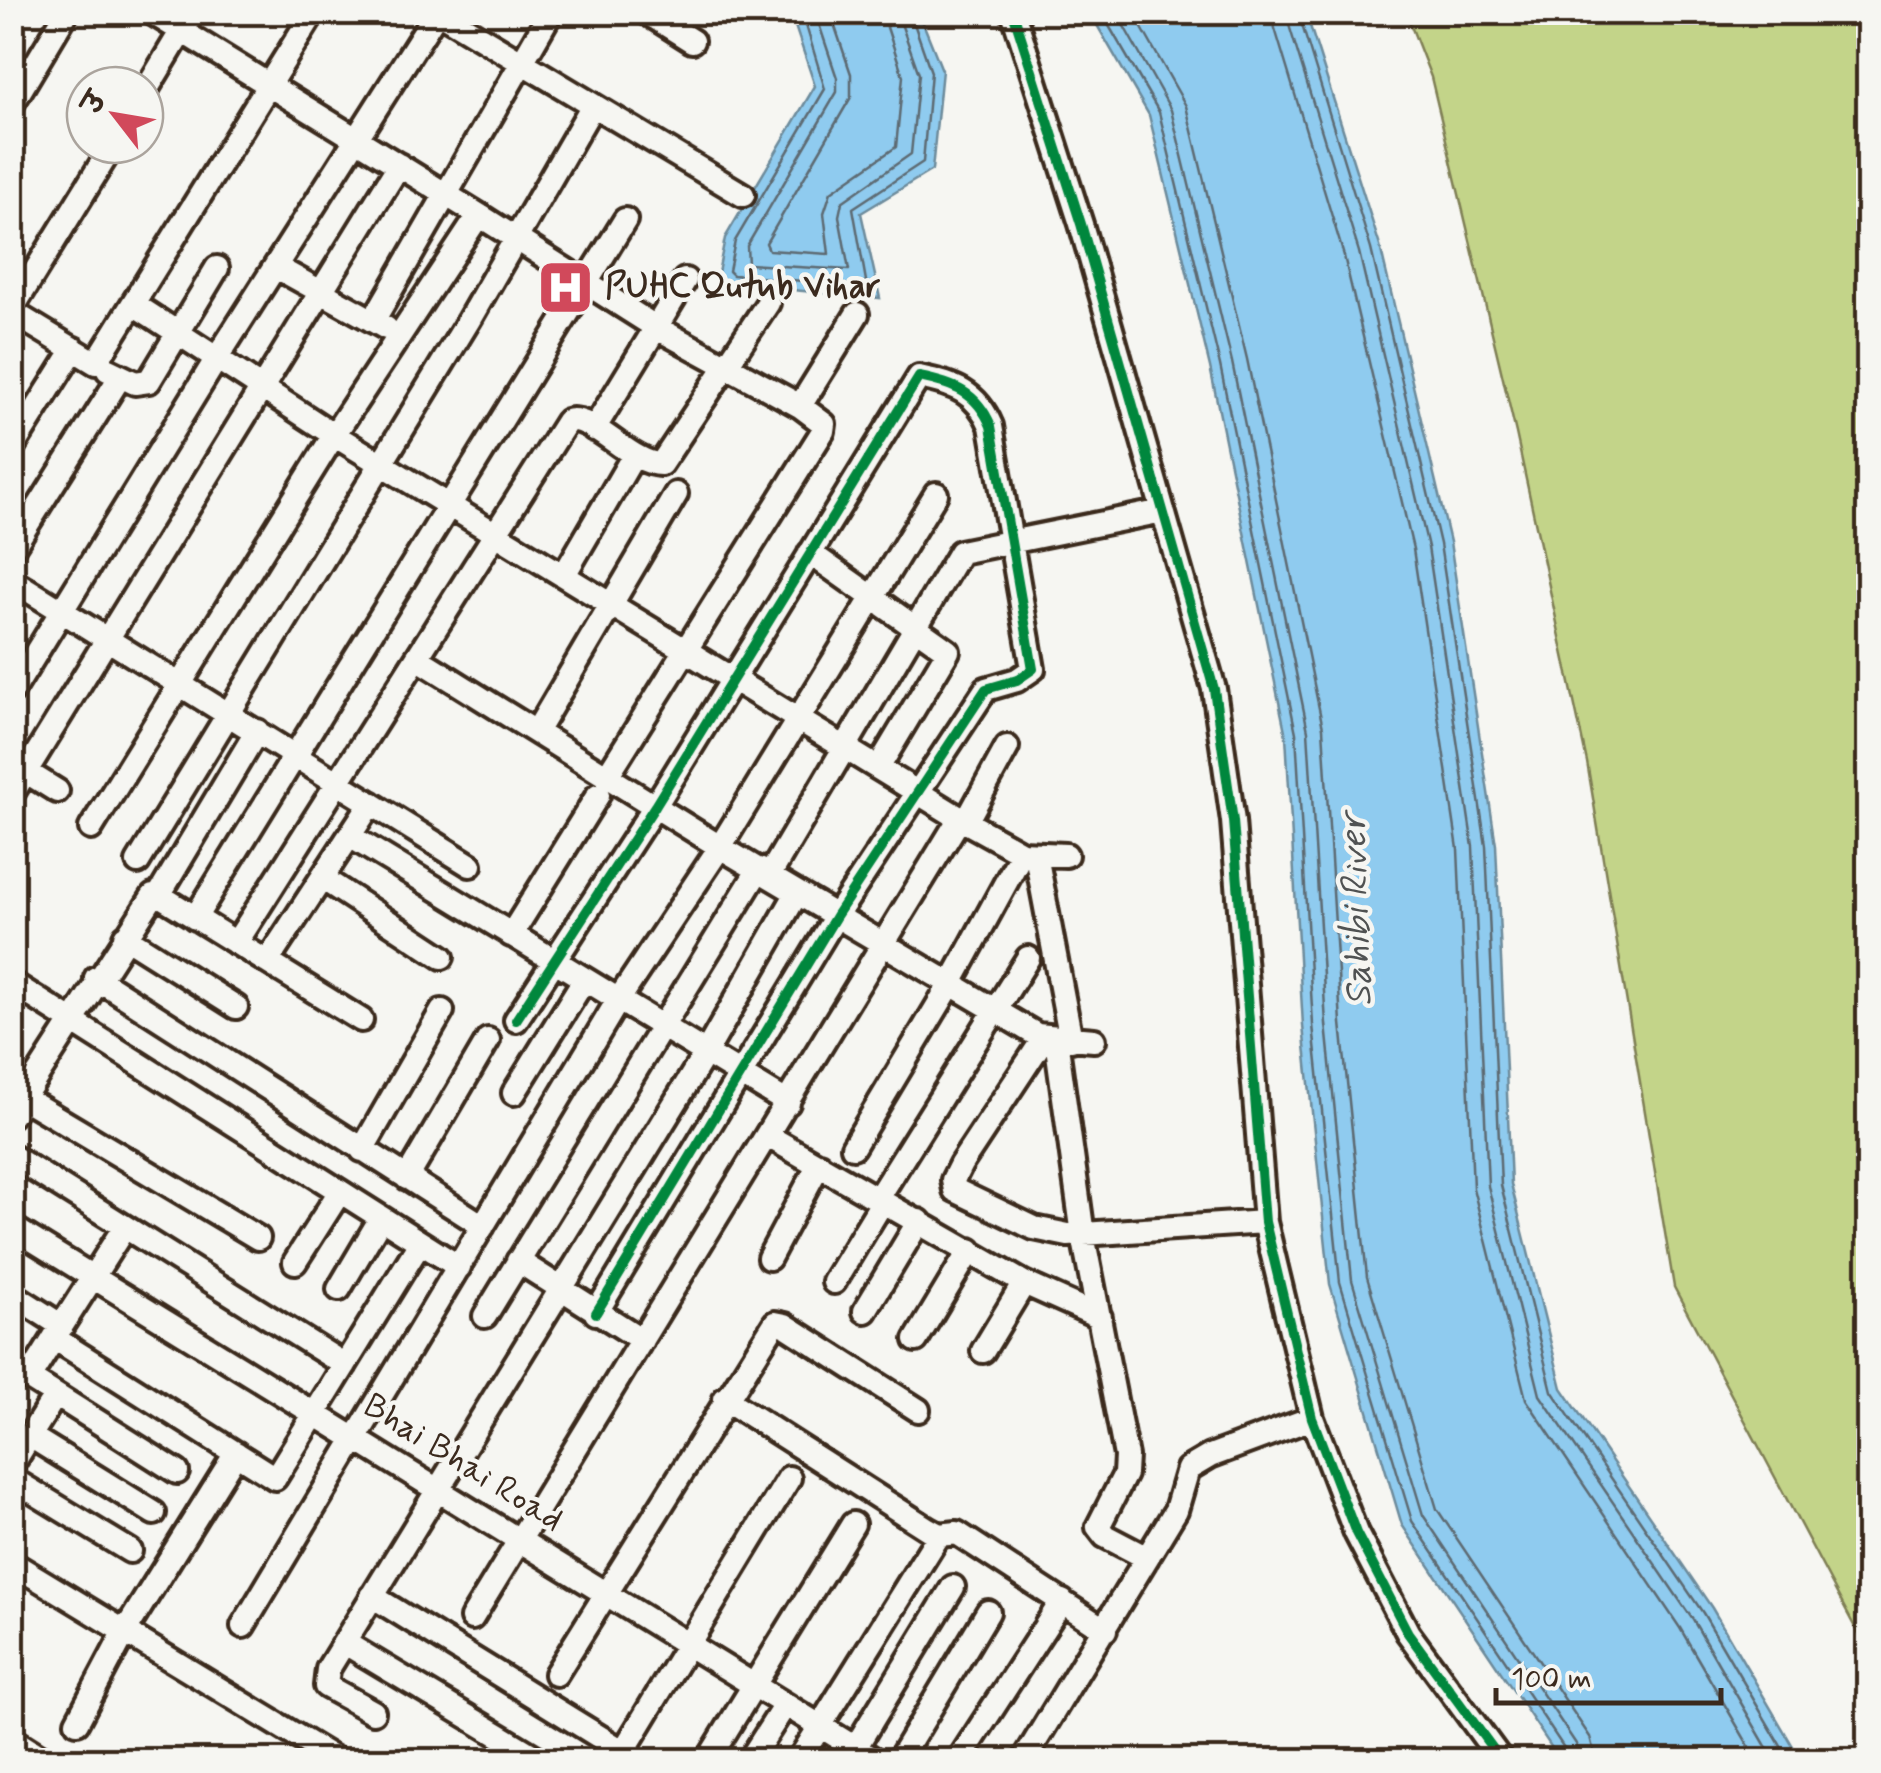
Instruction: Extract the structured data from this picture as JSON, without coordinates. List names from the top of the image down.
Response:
{
  "streets": {
    "street": ["Bhai Bhai Road"]
  },
  "water": ["Sahibi River"],
  "places": {
    "hospital": ["PUHC Qutub Vihar"]
  },
  "scale_bar": "100 m",
  "north": "top left"
}
